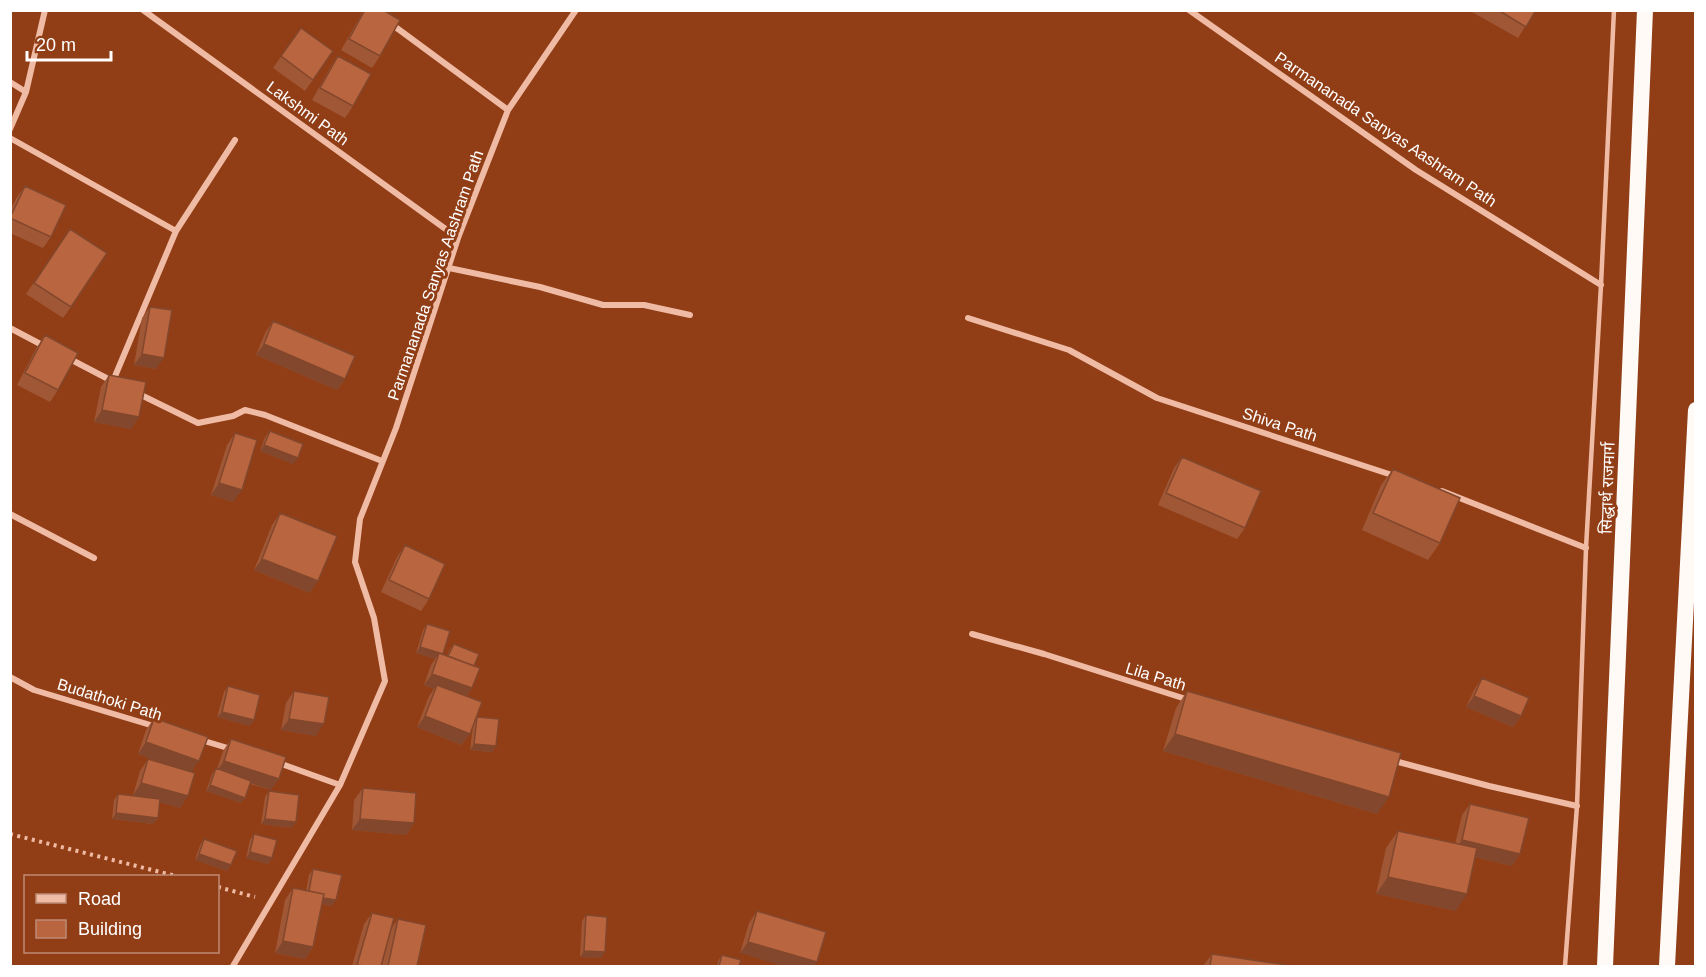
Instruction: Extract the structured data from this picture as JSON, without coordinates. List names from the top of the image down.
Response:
{
  "streets": {
    "highway": ["सिद्धार्थ राजमार्ग"],
    "street": [
      "Lakshmi Path",
      "Parmananada Sanyas Aashram Path",
      "Shiva Path",
      "Lila Path",
      "Budathoki Path"
    ]
  },
  "crossings": [
    ["Lakshmi Path", "Parmananada Sanyas Aashram Path"]
  ],
  "legend": ["Road", "Building"],
  "scale_bar": "20 m"
}
